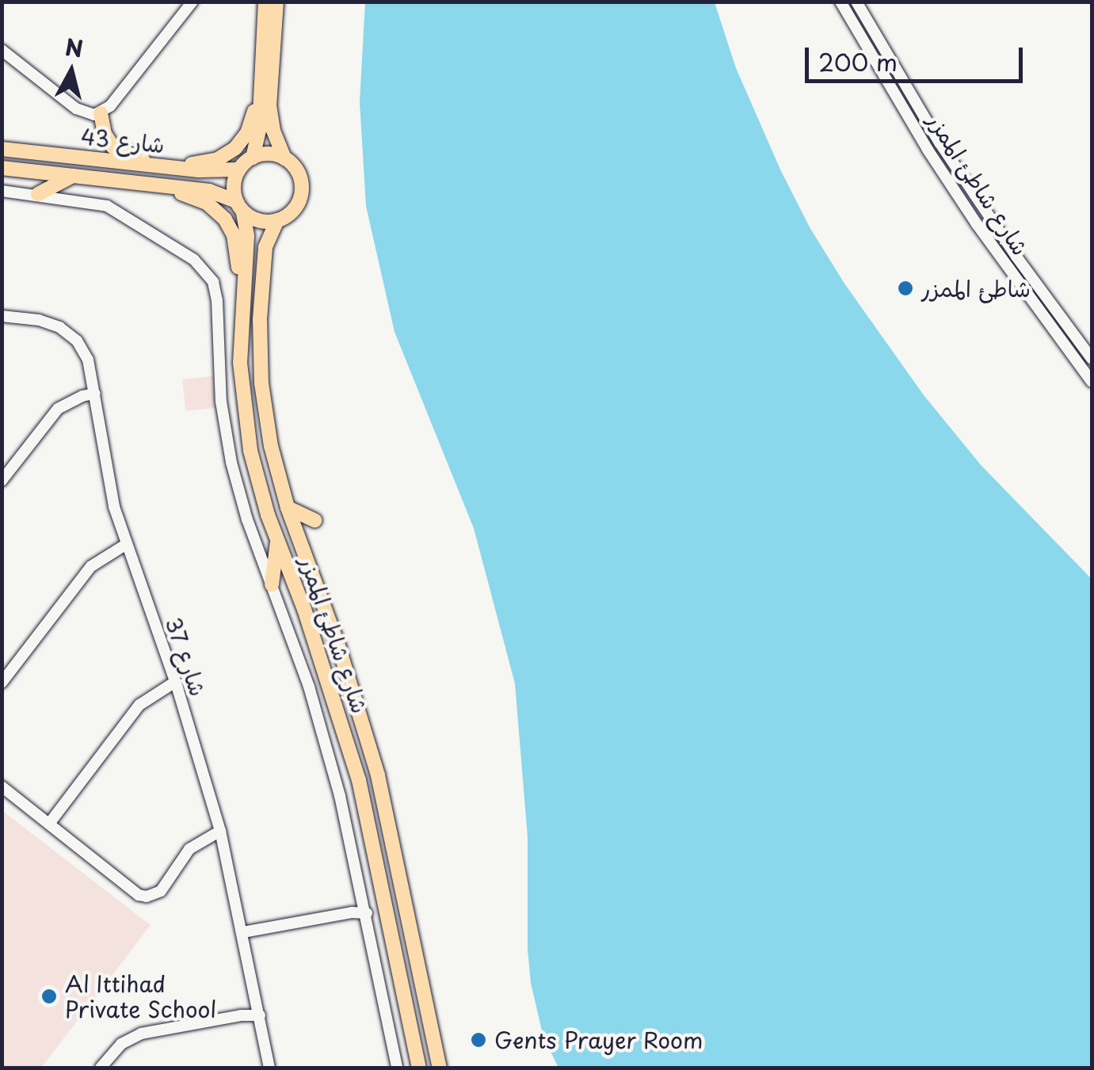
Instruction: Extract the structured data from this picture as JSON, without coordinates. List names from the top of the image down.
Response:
{
  "streets": {
    "main road": ["شارع 43", "شارع شاطئ الممزر"],
    "street": ["شارع 37"]
  },
  "crossings": [
    ["شارع 43", "شارع شاطئ الممزر"]
  ],
  "places": ["شاطئ الممزر", "Al Ittihad Private School", "Gents Prayer Room"],
  "scale_bar": "200 m",
  "north": "top"
}
